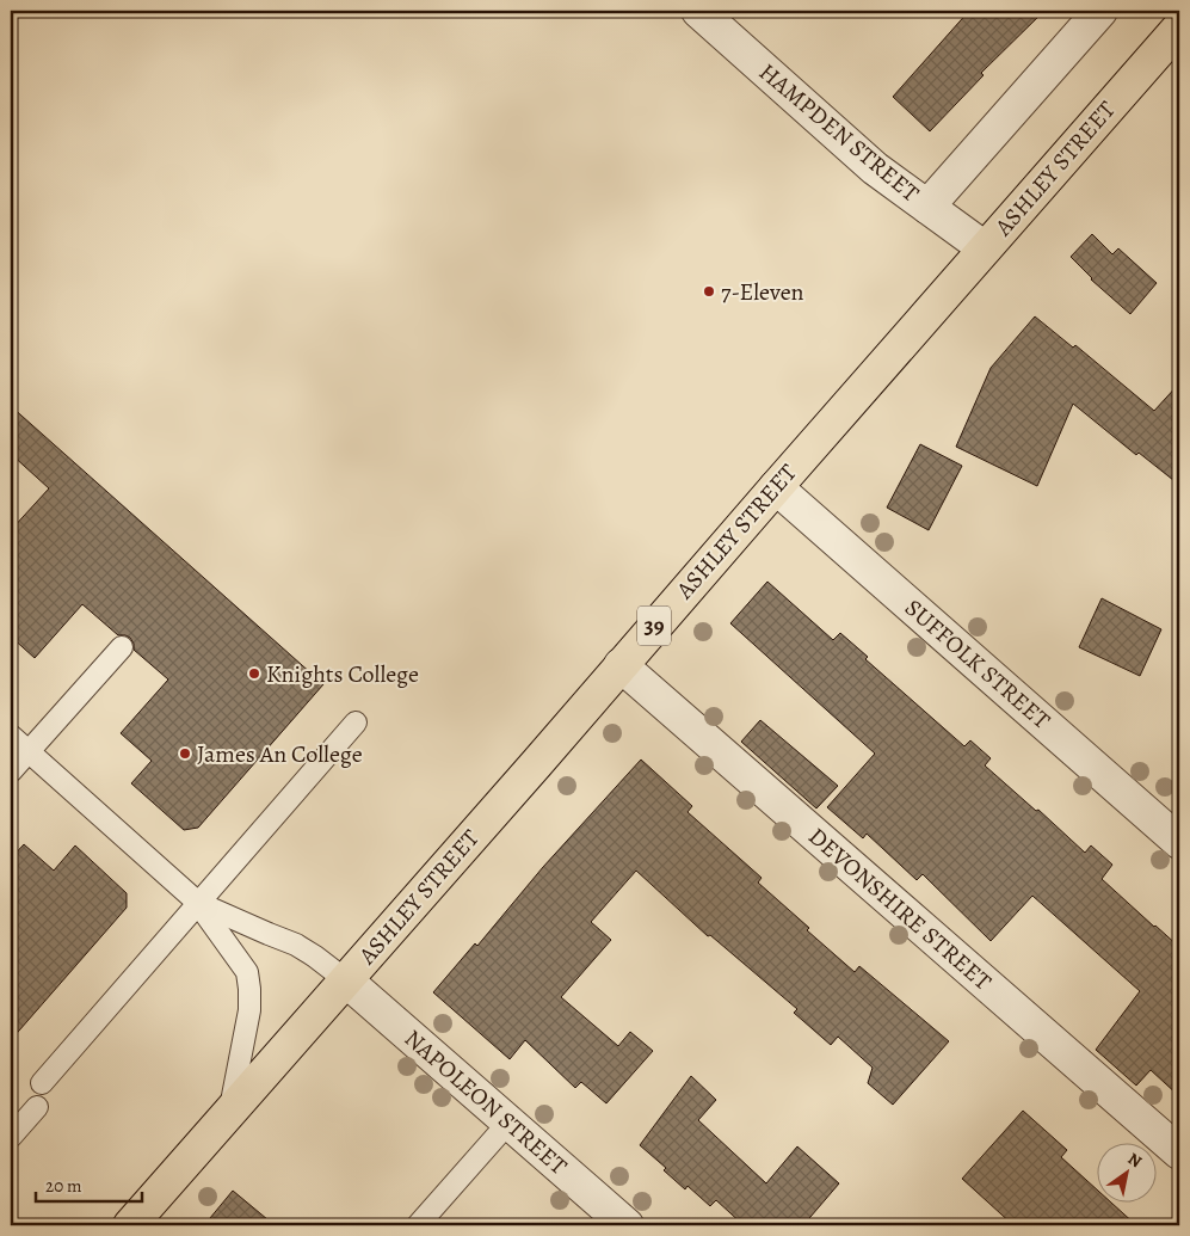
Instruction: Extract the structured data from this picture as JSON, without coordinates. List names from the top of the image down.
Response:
{
  "streets": {
    "main road": ["ASHLEY STREET", "39"],
    "street": [
      "HAMPDEN STREET",
      "SUFFOLK STREET",
      "DEVONSHIRE STREET",
      "NAPOLEON STREET"
    ]
  },
  "crossings": [
    ["HAMPDEN STREET", "ASHLEY STREET"],
    ["ASHLEY STREET", "SUFFOLK STREET"],
    ["ASHLEY STREET", "DEVONSHIRE STREET"],
    ["ASHLEY STREET", "NAPOLEON STREET"]
  ],
  "places": ["7-Eleven", "Knights College", "James An College"],
  "scale_bar": "20 m",
  "north": "top right"
}
